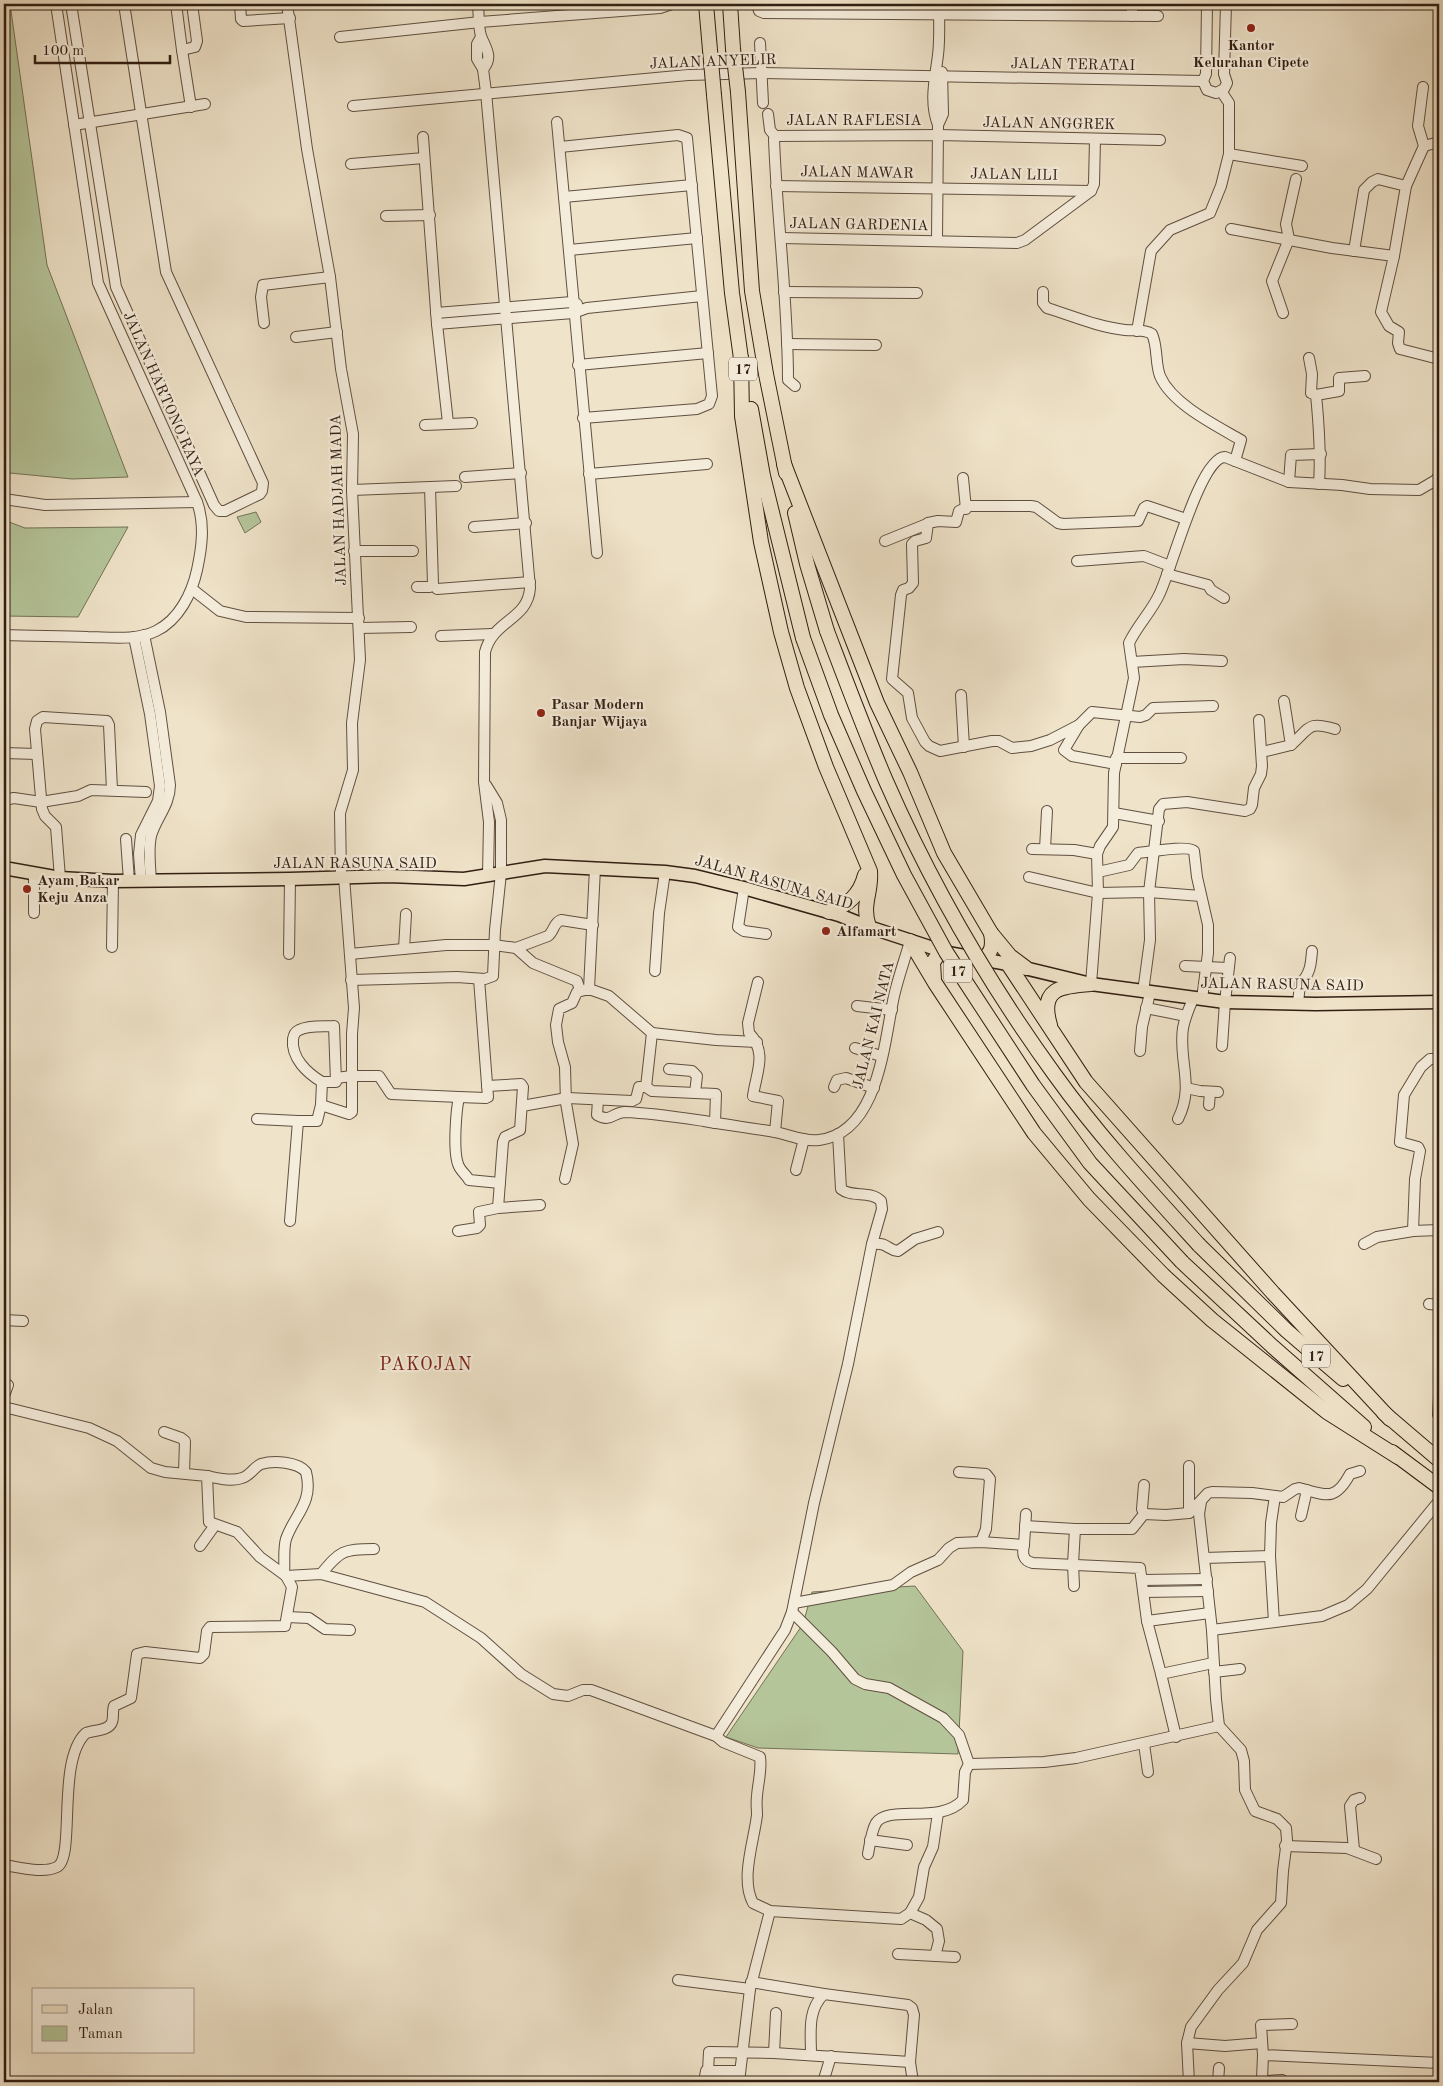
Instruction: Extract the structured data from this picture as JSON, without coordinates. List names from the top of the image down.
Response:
{
  "streets": {
    "highway": ["17"],
    "main road": ["JALAN RASUNA SAID"],
    "street": [
      "JALAN ANYELIR",
      "JALAN TERATAI",
      "JALAN RAFLESIA",
      "JALAN ANGGREK",
      "JALAN MAWAR",
      "JALAN LILI",
      "JALAN GARDENIA",
      "JALAN HARTONO RAYA",
      "JALAN HADJAH MADA",
      "JALAN KAI NATA"
    ]
  },
  "crossings": [
    ["JALAN ANYELIR", "JALAN TERATAI"],
    ["JALAN RAFLESIA", "JALAN ANGGREK"],
    ["JALAN MAWAR", "JALAN LILI"],
    ["JALAN LILI", "JALAN GARDENIA"],
    ["JALAN HADJAH MADA", "JALAN RASUNA SAID"],
    ["JALAN RASUNA SAID", "JALAN KAI NATA"]
  ],
  "districts": ["PAKOJAN"],
  "places": [
    "Kantor Kelurahan Cipete",
    "Pasar Modern Banjar Wijaya",
    "Ayam Bakar Keju Anza",
    "Alfamart"
  ],
  "legend": ["Jalan", "Taman"],
  "scale_bar": "100 m"
}
